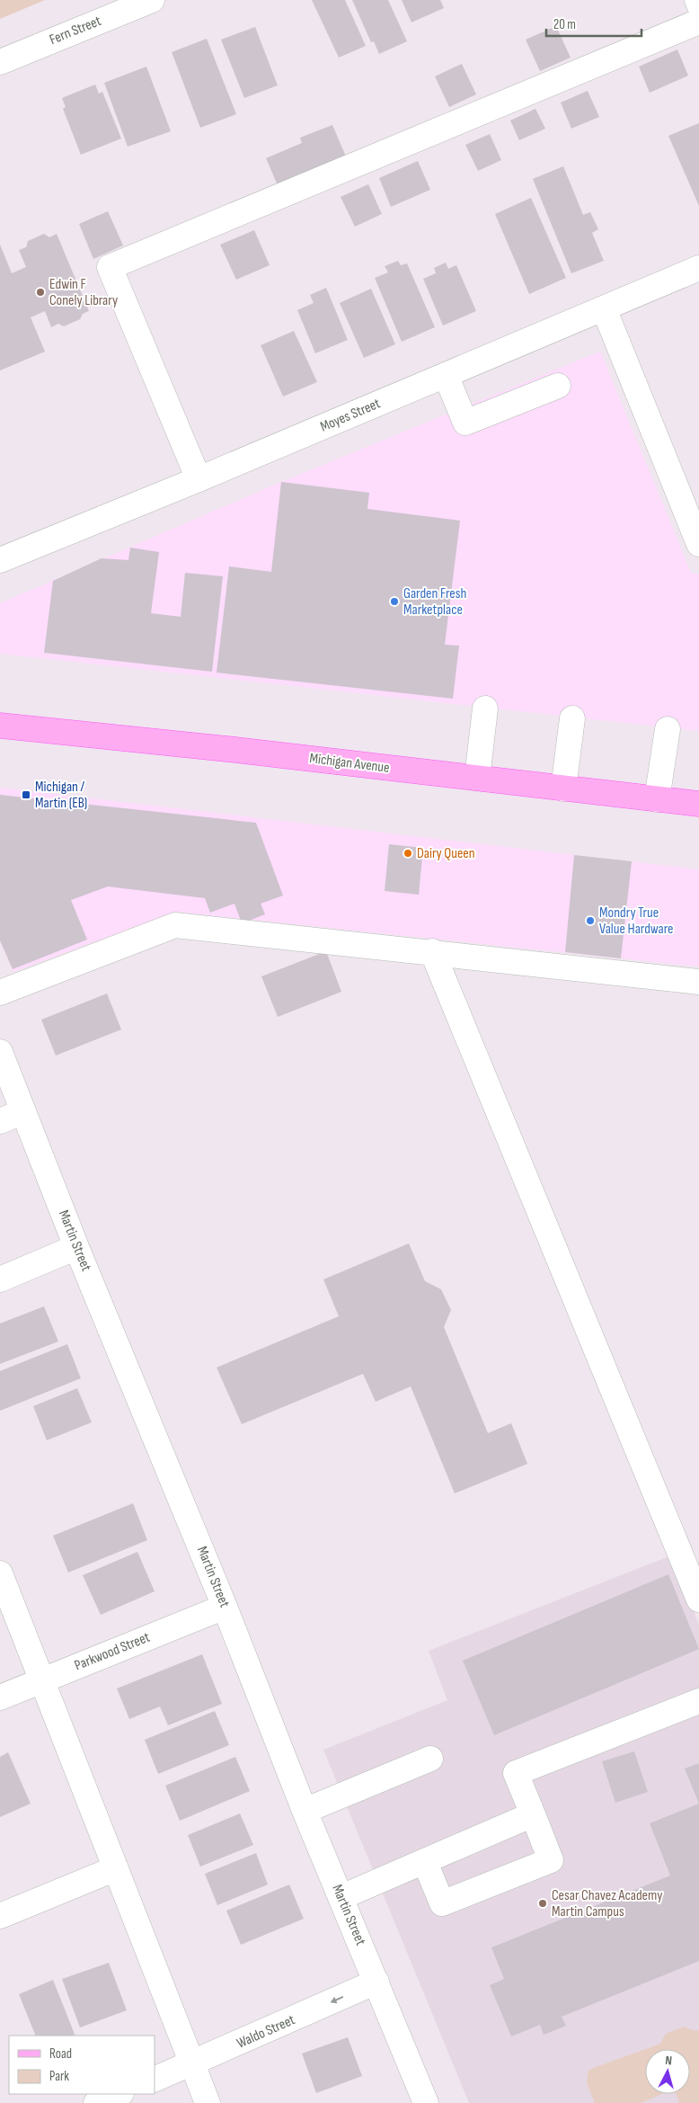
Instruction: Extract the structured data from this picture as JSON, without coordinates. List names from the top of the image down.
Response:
{
  "streets": {
    "main road": ["Michigan Avenue"],
    "street": [
      "Fern Street",
      "Moyes Street",
      "Martin Street",
      "Parkwood Street",
      "Waldo Street"
    ]
  },
  "crossings": [
    ["Martin Street", "Parkwood Street"],
    ["Martin Street", "Waldo Street"]
  ],
  "one_way": ["Waldo Street"],
  "places": {
    "other": [
      "Edwin F Conely Library",
      "Garden Fresh Marketplace",
      "Dairy Queen",
      "Mondry True Value Hardware",
      "Cesar Chavez Academy Martin Campus"
    ],
    "transit": ["Michigan / Martin (EB)"]
  },
  "legend": ["Road", "Park"],
  "scale_bar": "20 m",
  "north": "top"
}
